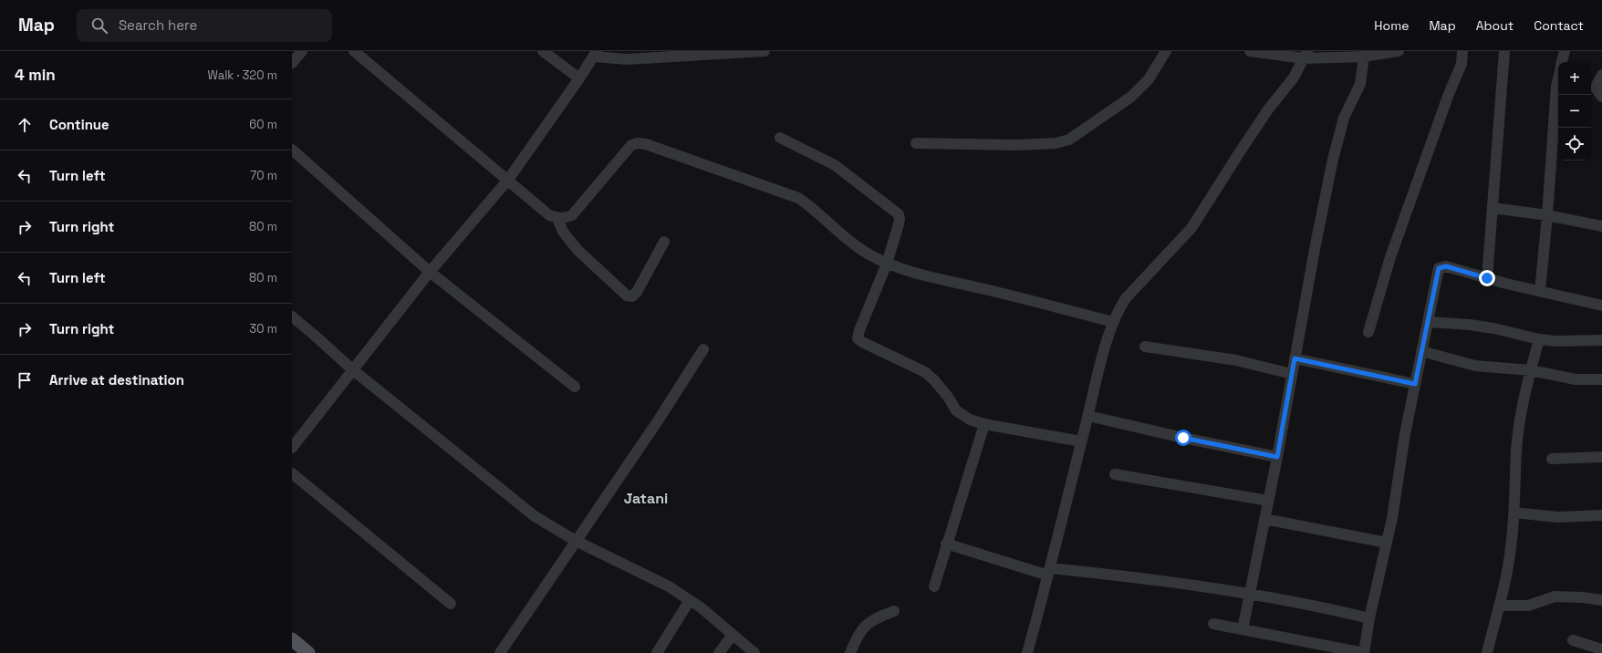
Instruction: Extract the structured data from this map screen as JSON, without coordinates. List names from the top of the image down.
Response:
{
  "districts": ["Jatani"],
  "page": {
    "header": "Map",
    "search": "Search here",
    "nav": [
      "Home",
      "Map",
      "About",
      "Contact"
    ],
    "heading": ["4 min", "Walk · 320 m"],
    "map_buttons": ["+", "−"],
    "list": [
      ["Continue", "60 m"],
      ["Turn left", "70 m"],
      ["Turn right", "80 m"],
      ["Turn left", "80 m"],
      ["Turn right", "30 m"],
      "Arrive at destination"
    ]
  }
}
